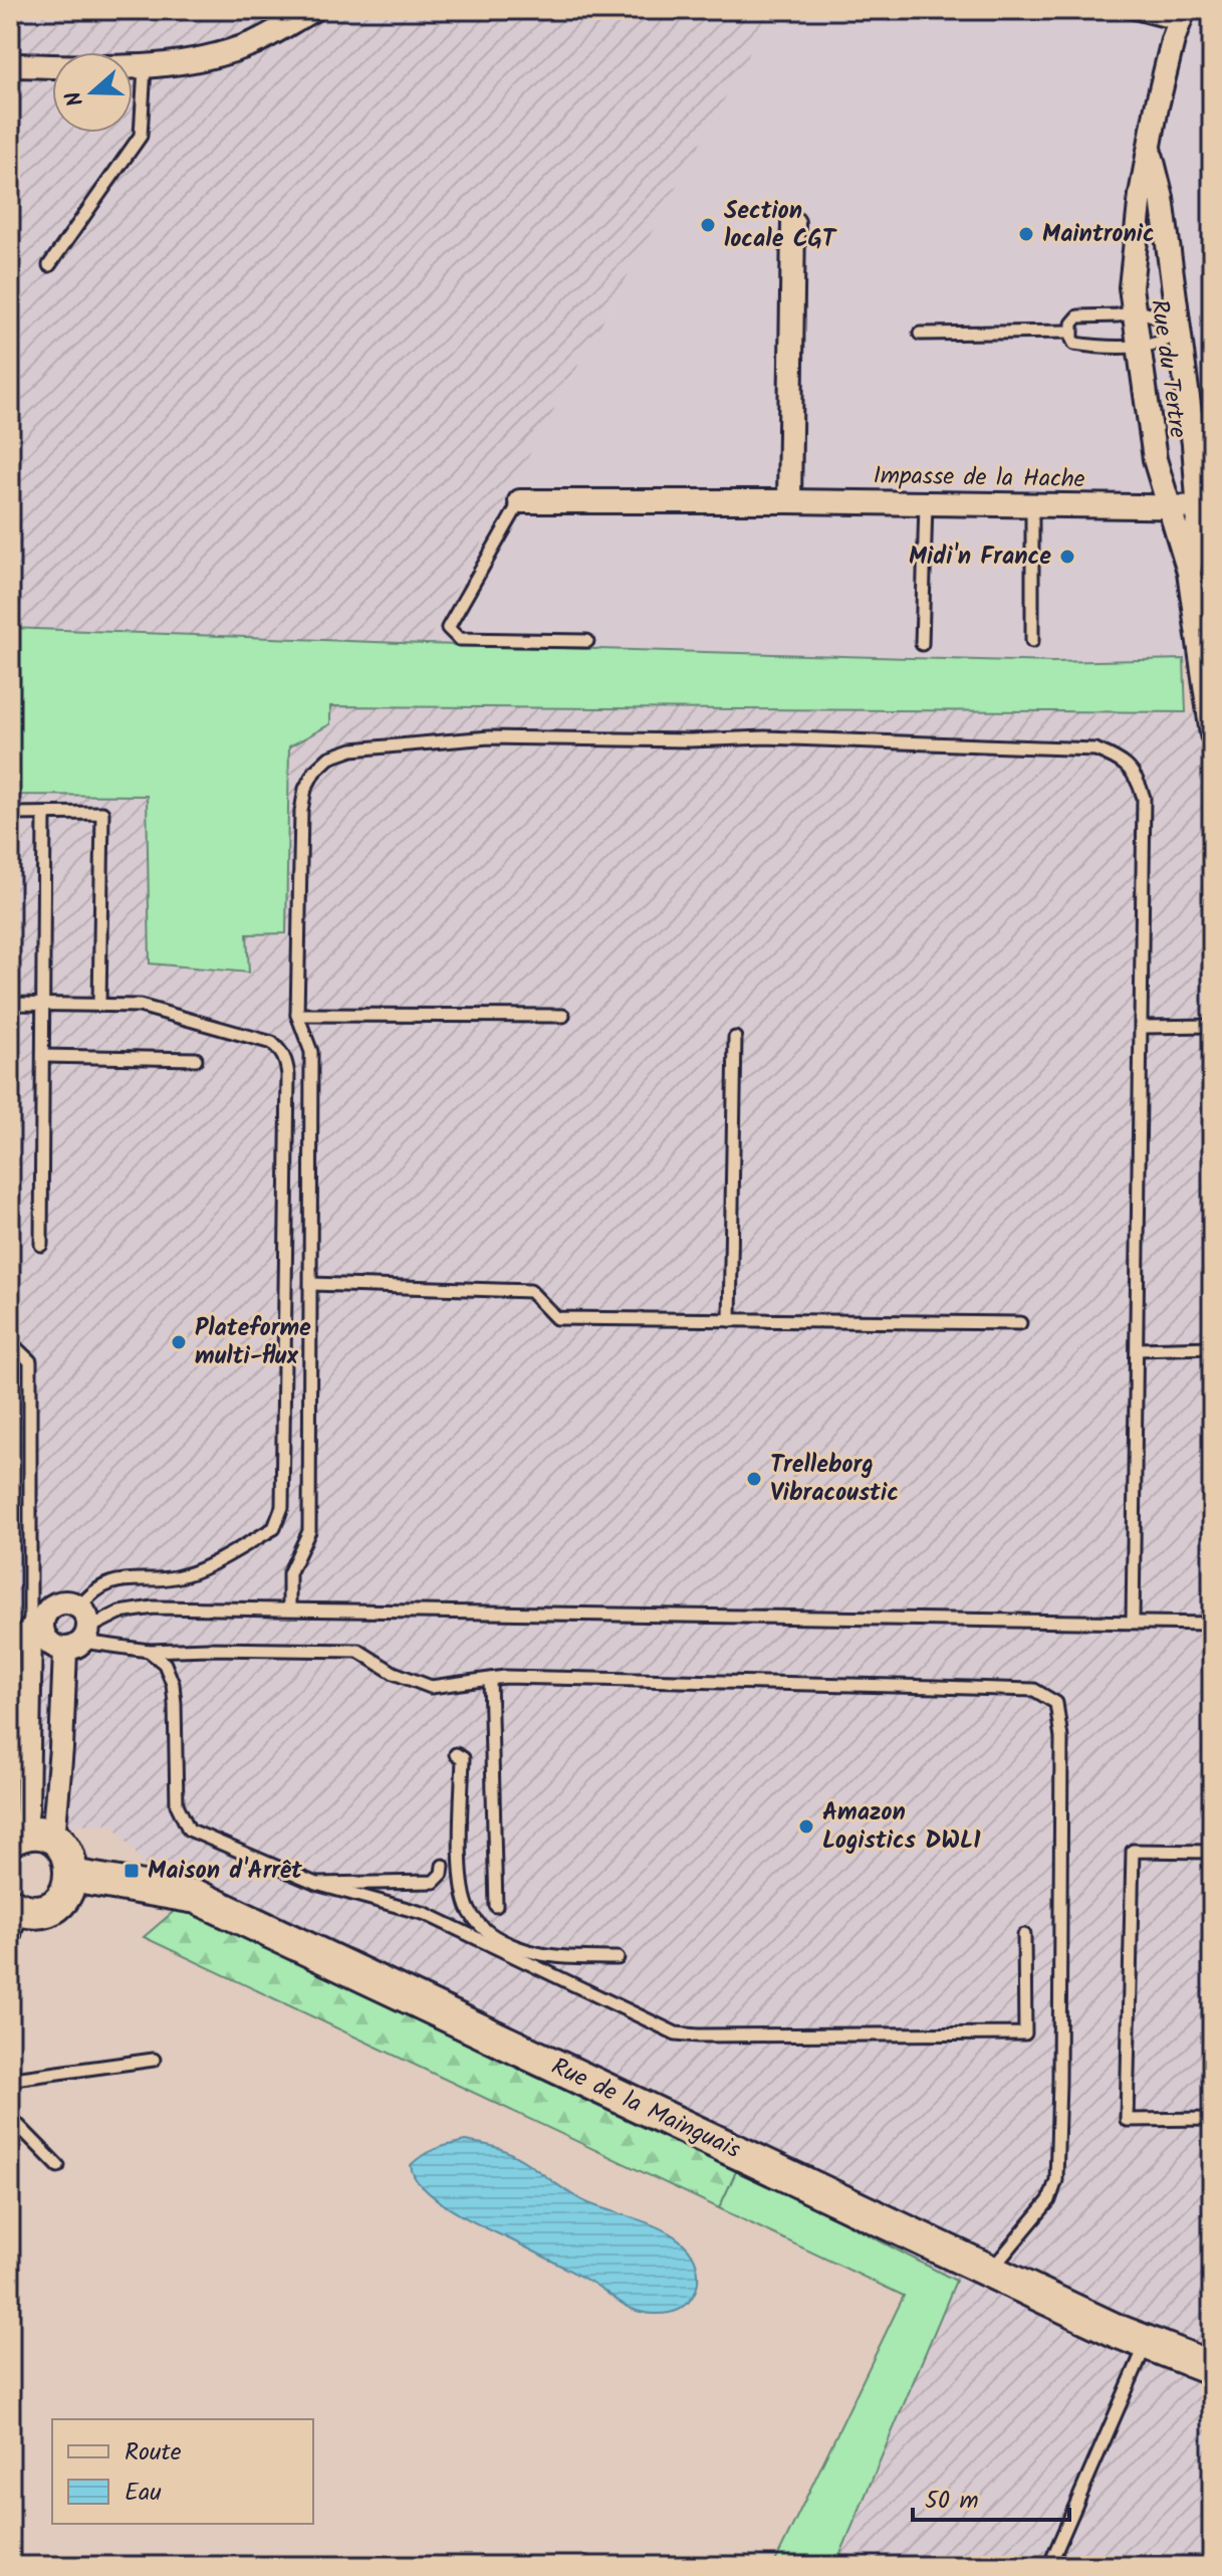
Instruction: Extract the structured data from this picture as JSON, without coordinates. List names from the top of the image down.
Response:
{
  "streets": {
    "street": ["Rue du Tertre", "Impasse de la Hache", "Rue de la Mainguais"]
  },
  "crossings": [
    ["Rue du Tertre", "Impasse de la Hache"]
  ],
  "places": {
    "other": [
      "Section locale CGT",
      "Maintronic",
      "Midi'n France",
      "Plateforme multi-flux",
      "Trelleborg Vibracoustic",
      "Amazon Logistics DWL1"
    ],
    "transit": ["Maison d'Arrêt"]
  },
  "legend": ["Route", "Eau"],
  "scale_bar": "50 m",
  "north": "left"
}
